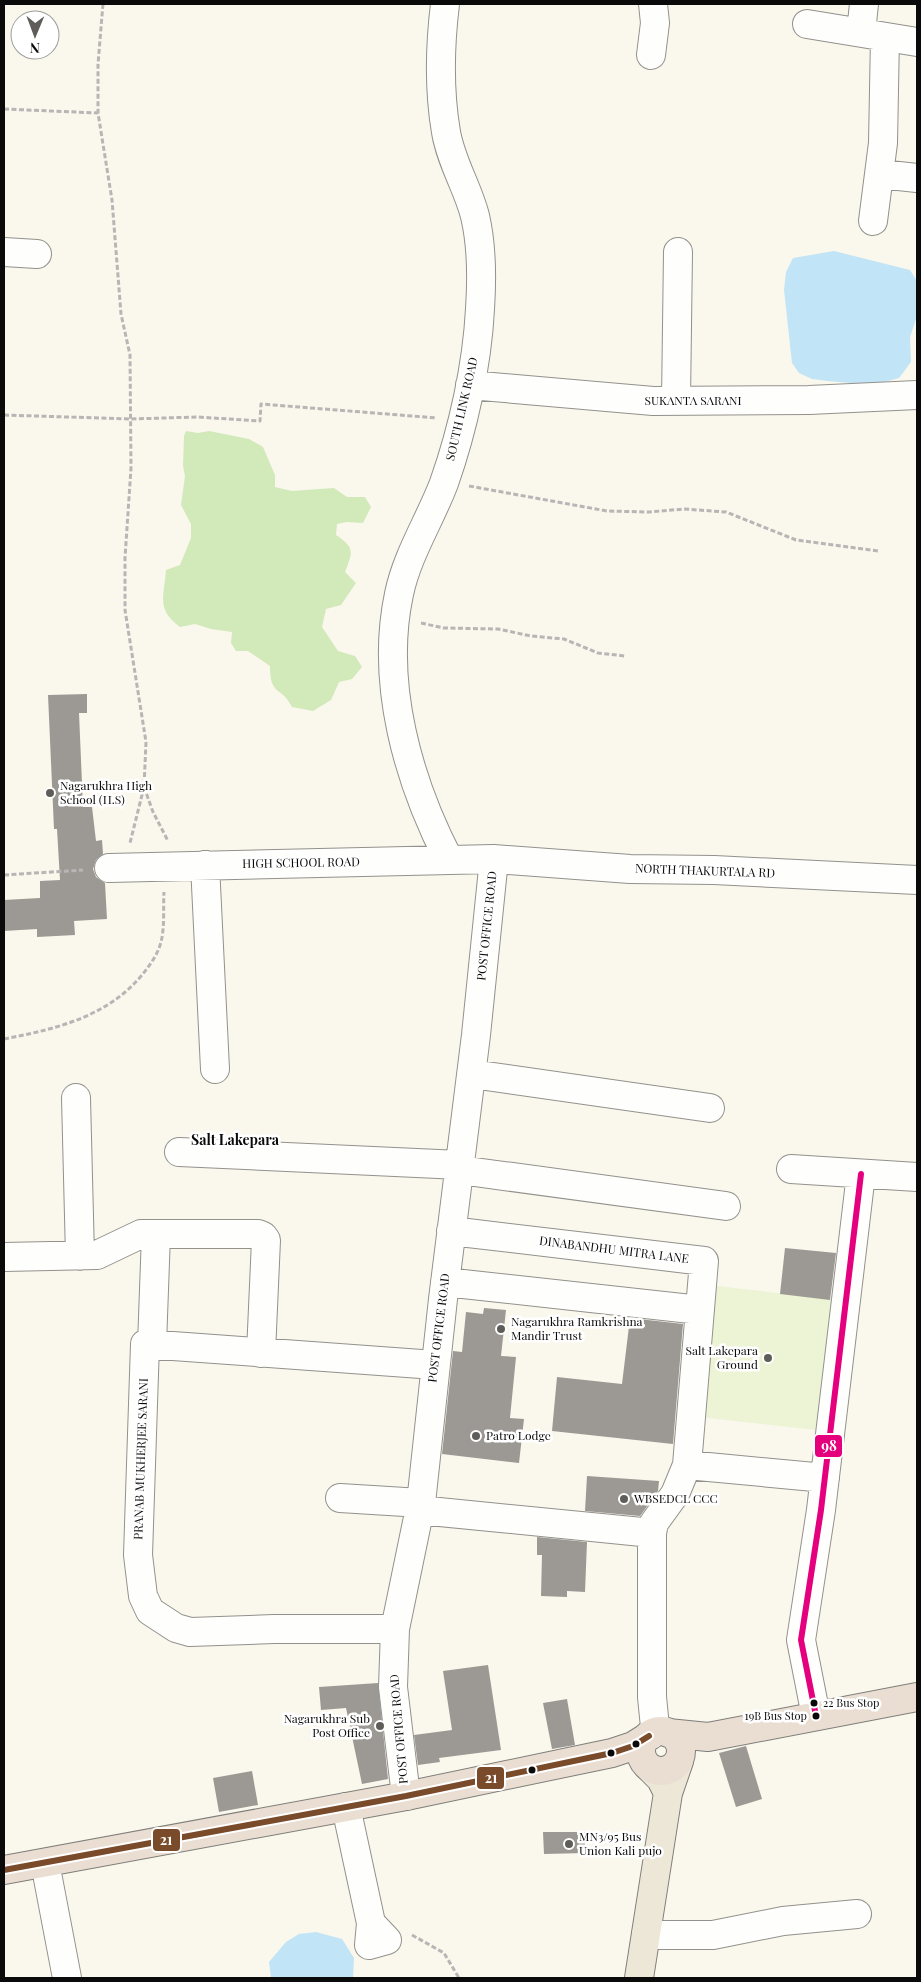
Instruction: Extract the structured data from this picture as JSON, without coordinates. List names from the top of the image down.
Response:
{
  "streets": {
    "street": [
      "SUKANTA SARANI",
      "SOUTH LINK ROAD",
      "HIGH SCHOOL ROAD",
      "NORTH THAKURTALA RD",
      "POST OFFICE ROAD",
      "DINABANDHU MITRA LANE",
      "PRANAB MUKHERJEE SARANI"
    ]
  },
  "crossings": [
    ["SUKANTA SARANI", "SOUTH LINK ROAD"],
    ["SOUTH LINK ROAD", "HIGH SCHOOL ROAD"],
    ["HIGH SCHOOL ROAD", "NORTH THAKURTALA RD"],
    ["HIGH SCHOOL ROAD", "POST OFFICE ROAD"],
    ["NORTH THAKURTALA RD", "POST OFFICE ROAD"],
    ["POST OFFICE ROAD", "DINABANDHU MITRA LANE"],
    ["POST OFFICE ROAD", "PRANAB MUKHERJEE SARANI"]
  ],
  "districts": ["Salt Lakepara"],
  "places": [
    "Nagarukhra High School (H.S)",
    "Nagarukhra Ramkrishna Mandir Trust",
    "Salt Lakepara Ground",
    "Patro Lodge",
    "WBSEDCL CCC",
    "22 Bus Stop",
    "19B Bus Stop",
    "Nagarukhra Sub Post Office",
    "MN3/95 Bus Union Kali pujo"
  ],
  "lines": ["transit line 98", "transit line 21"],
  "north": "bottom"
}
